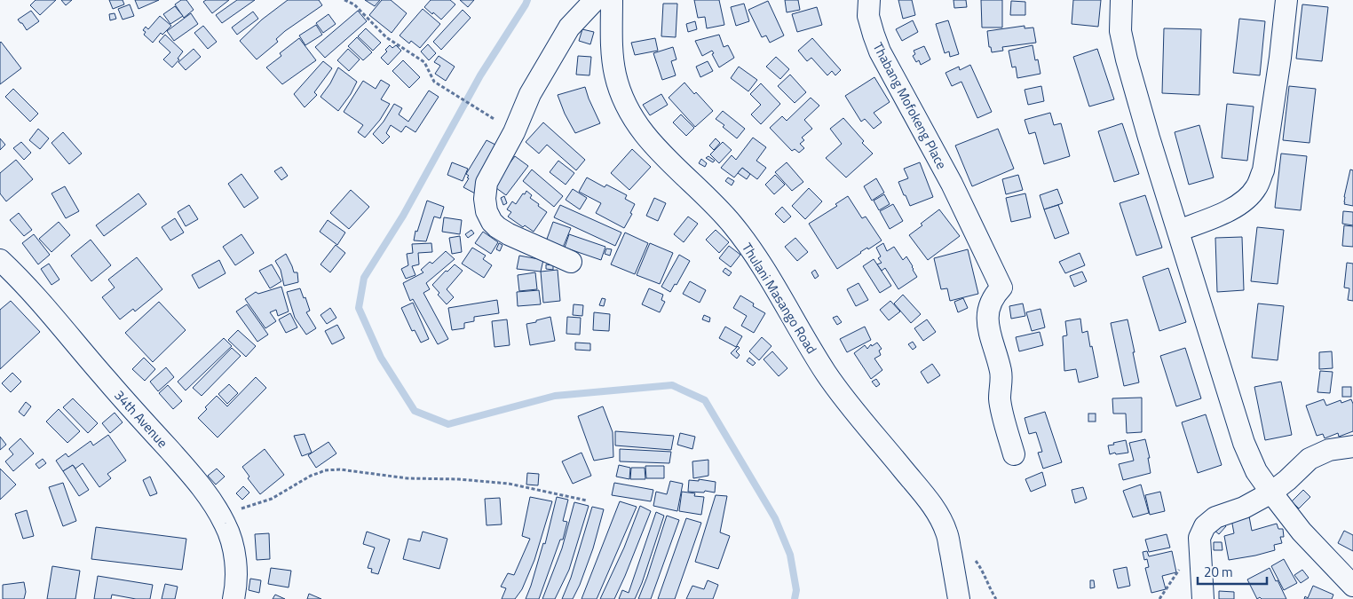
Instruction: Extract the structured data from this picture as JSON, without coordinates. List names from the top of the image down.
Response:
{
  "streets": {
    "street": ["Thabang Mofokeng Place", "Thulani Masango Road", "34th Avenue"]
  },
  "scale_bar": "20 m"
}
